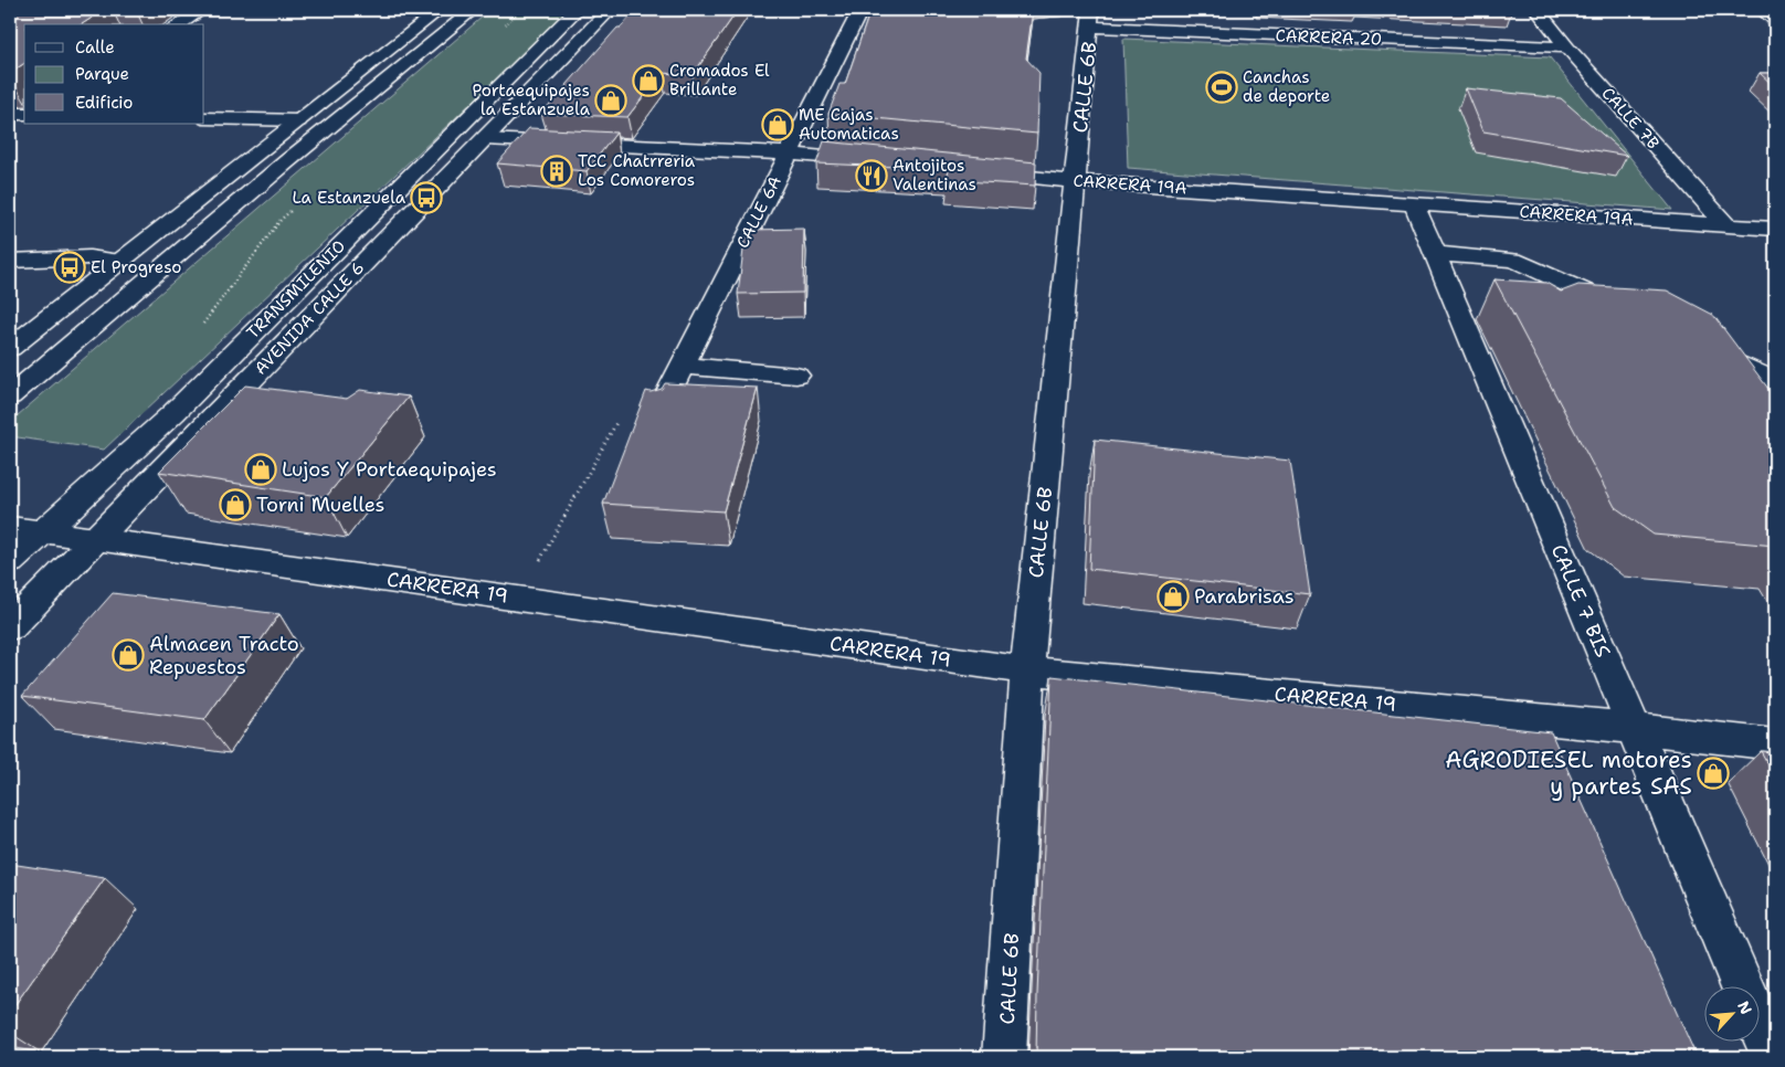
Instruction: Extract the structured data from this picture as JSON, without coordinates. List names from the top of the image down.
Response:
{
  "streets": {
    "street": [
      "CARRERA 20",
      "CALLE 6B",
      "CALLE 7B",
      "CARRERA 19A",
      "CALLE 6A",
      "TRANSMILENIO",
      "AVENIDA CALLE 6",
      "CARRERA 19",
      "CALLE 7 BIS"
    ]
  },
  "crossings": [
    ["CARRERA 20", "CALLE 6B"],
    ["CARRERA 20", "CALLE 7B"],
    ["CALLE 6B", "CARRERA 19A"],
    ["CALLE 6B", "CARRERA 19"],
    ["CALLE 7B", "CARRERA 19A"],
    ["CARRERA 19A", "CALLE 7 BIS"],
    ["TRANSMILENIO", "CARRERA 19"],
    ["AVENIDA CALLE 6", "CARRERA 19"],
    ["CARRERA 19", "CALLE 7 BIS"]
  ],
  "places": {
    "shop": [
      "Cromados El Brillante",
      "Portaequipajes la Estanzuela",
      "ME Cajas Automaticas",
      "Lujos Y Portaequipajes",
      "Torni Muelles",
      "Parabrisas",
      "Almacen Tracto Repuestos",
      "AGRODIESEL motores y partes SAS"
    ],
    "sports": ["Canchas de deporte"],
    "building": ["TCC Chatrreria Los Comoreros"],
    "restaurant": ["Antojitos Valentinas"],
    "bus stop": ["La Estanzuela", "El Progreso"]
  },
  "legend": ["Calle", "Parque", "Edificio"],
  "north": "top right"
}
